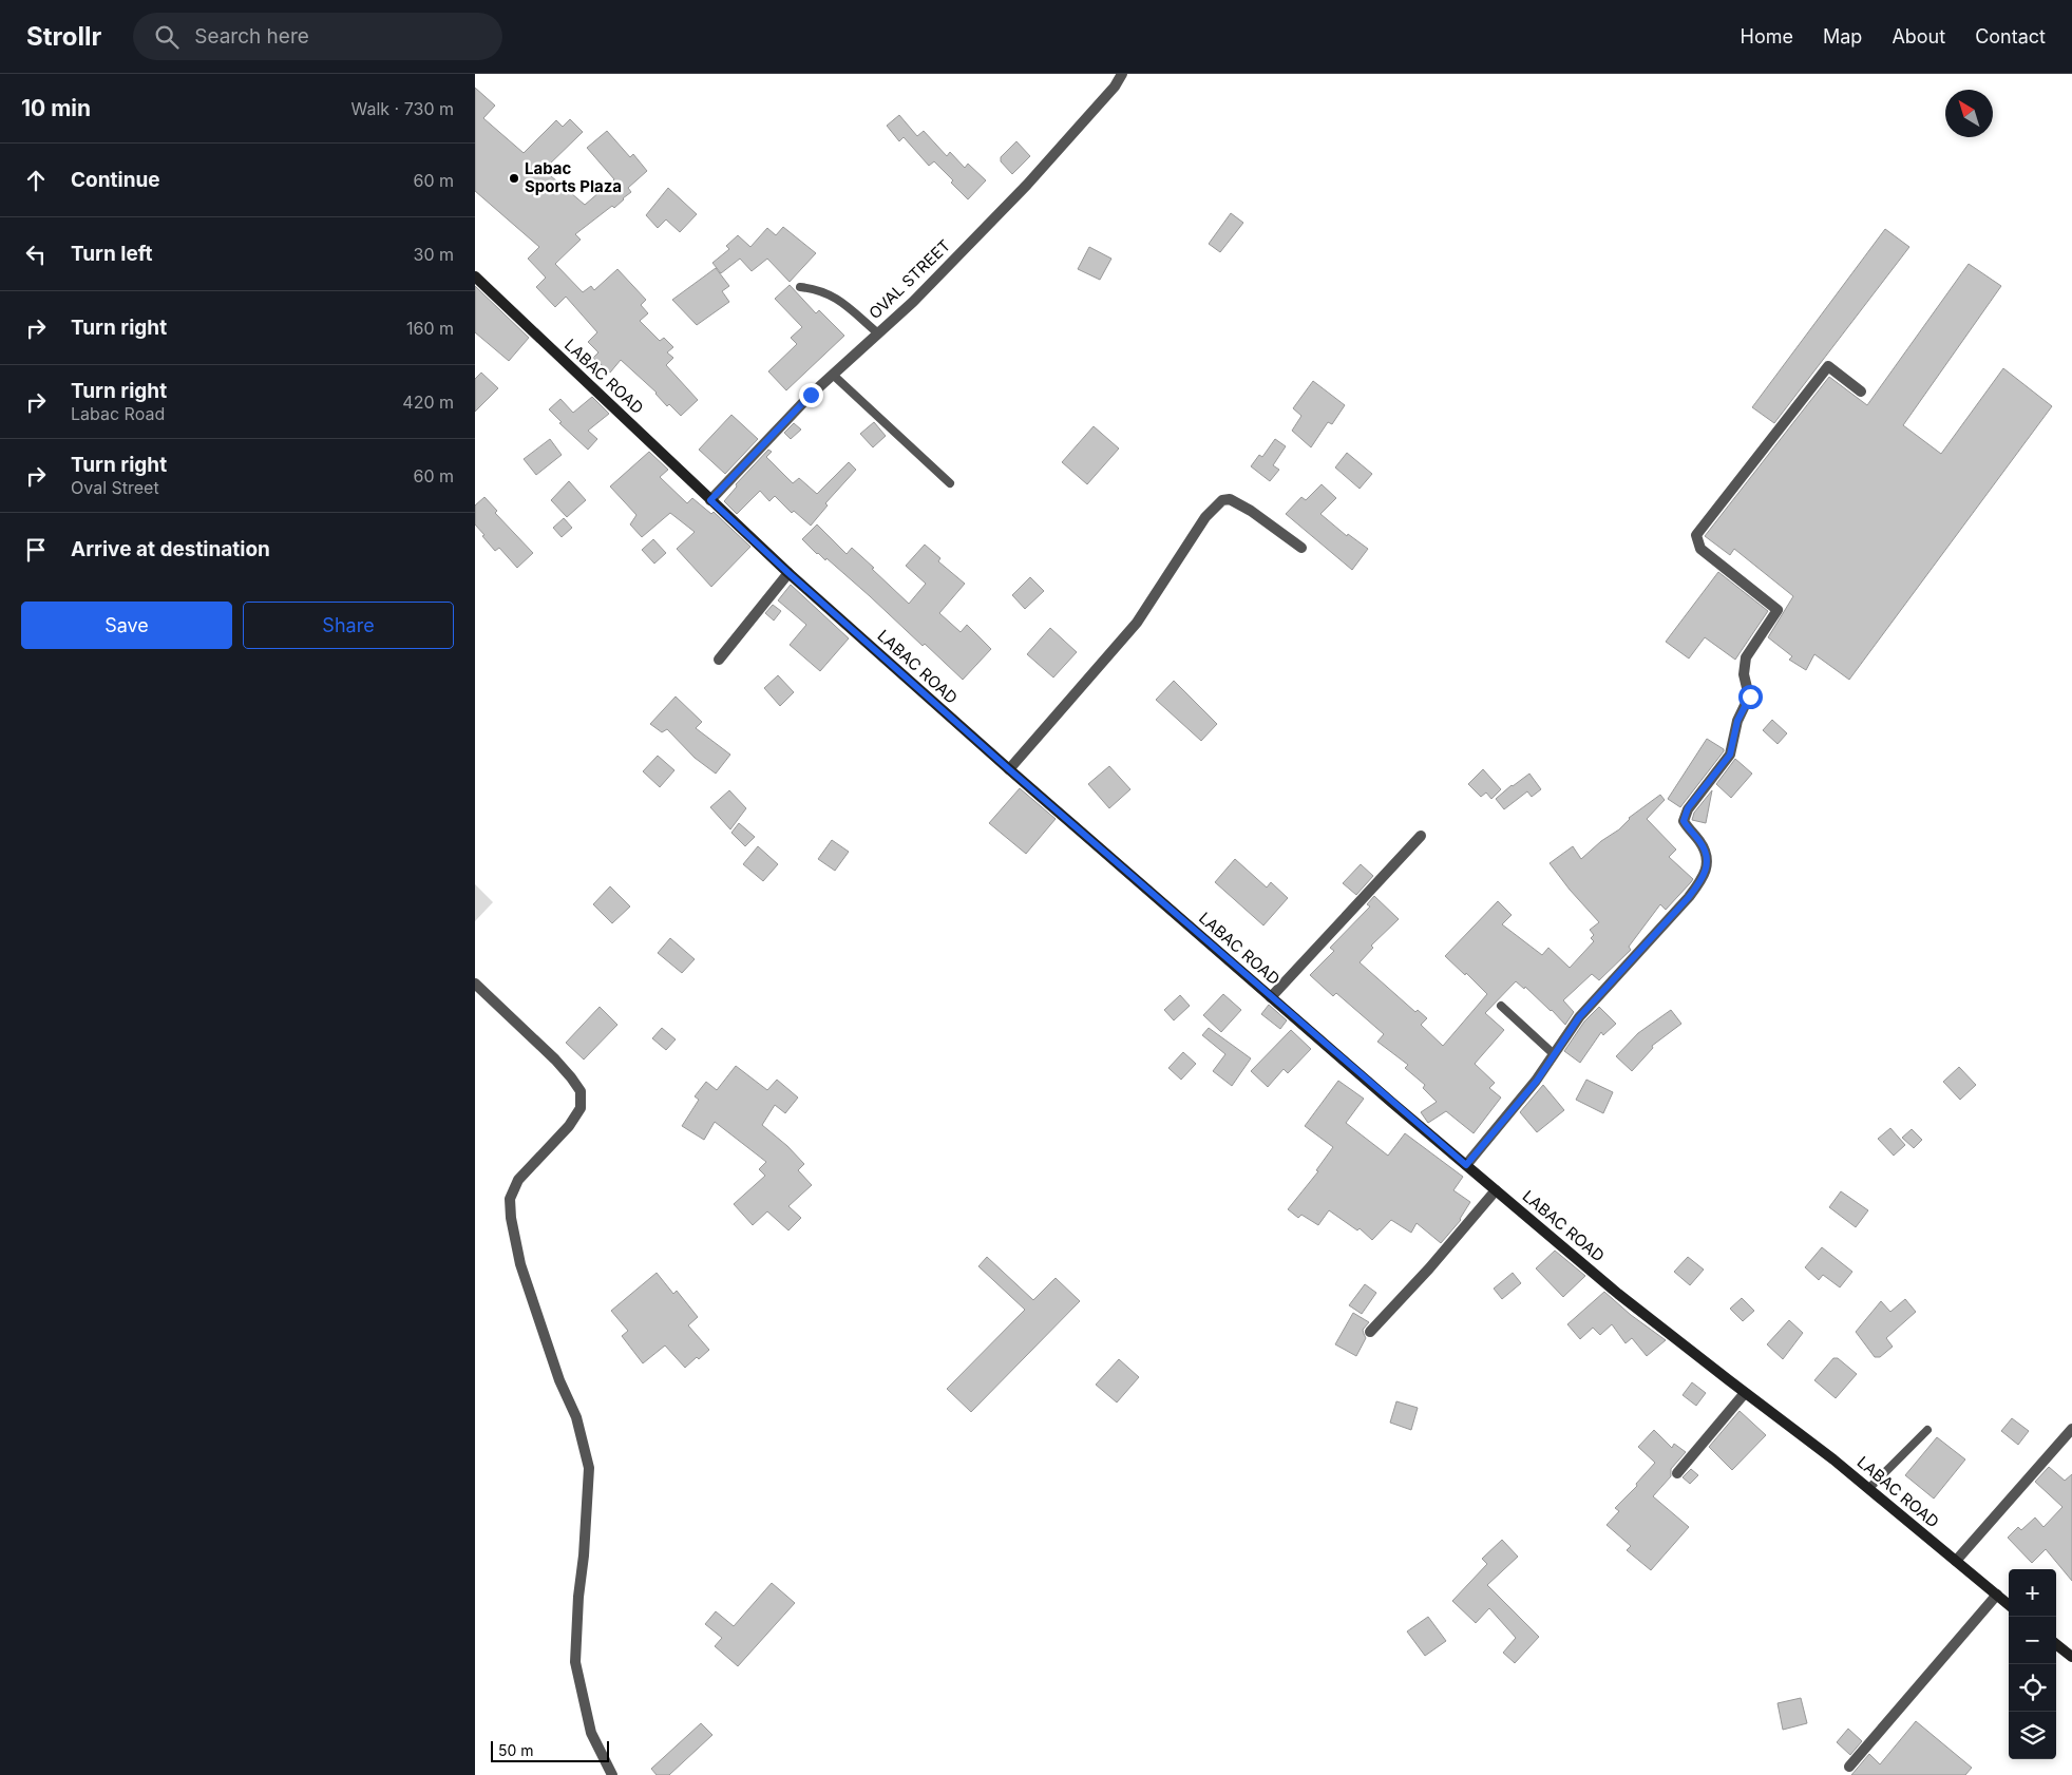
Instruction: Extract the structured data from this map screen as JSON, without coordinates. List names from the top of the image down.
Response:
{
  "streets": {
    "street": ["OVAL STREET", "LABAC ROAD"]
  },
  "crossings": [
    ["OVAL STREET", "LABAC ROAD"]
  ],
  "places": ["Labac Sports Plaza"],
  "scale_bar": "50 m",
  "north": "top left",
  "page": {
    "header": "Strollr",
    "search": "Search here",
    "nav": [
      "Home",
      "Map",
      "About",
      "Contact"
    ],
    "heading": ["10 min", "Walk · 730 m"],
    "list": [
      ["Continue", "60 m"],
      ["Turn left", "30 m"],
      ["Turn right", "160 m"],
      ["Turn right", "Labac Road", "420 m"],
      ["Turn right", "Oval Street", "60 m"],
      "Arrive at destination"
    ],
    "buttons": ["Save", "Share"],
    "map_buttons": ["+", "−"],
    "scale": "50 m"
  }
}
